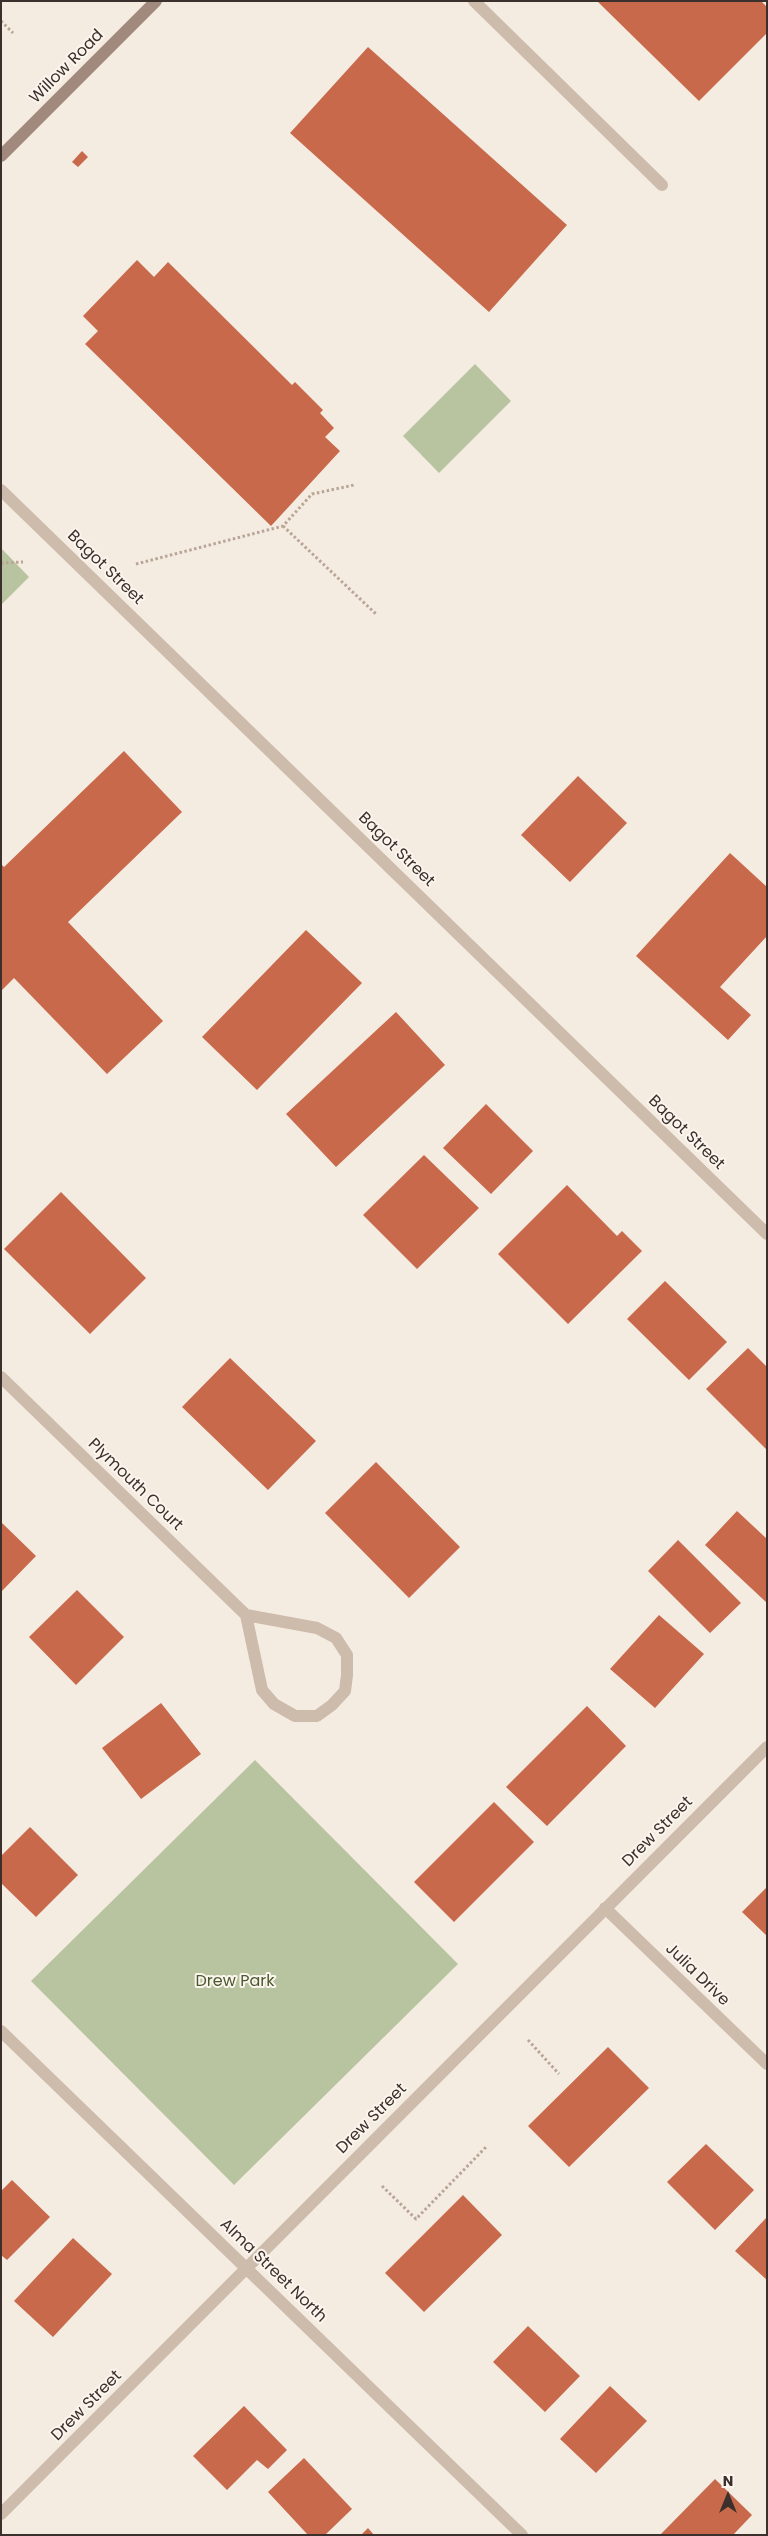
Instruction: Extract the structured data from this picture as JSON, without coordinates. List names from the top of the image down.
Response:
{
  "streets": {
    "main road": ["Willow Road"],
    "street": [
      "Bagot Street",
      "Plymouth Court",
      "Drew Street",
      "Julia Drive",
      "Alma Street North"
    ]
  },
  "crossings": [
    ["Drew Street", "Julia Drive"],
    ["Drew Street", "Alma Street North"]
  ],
  "parks": ["Drew Park"],
  "north": "top"
}
